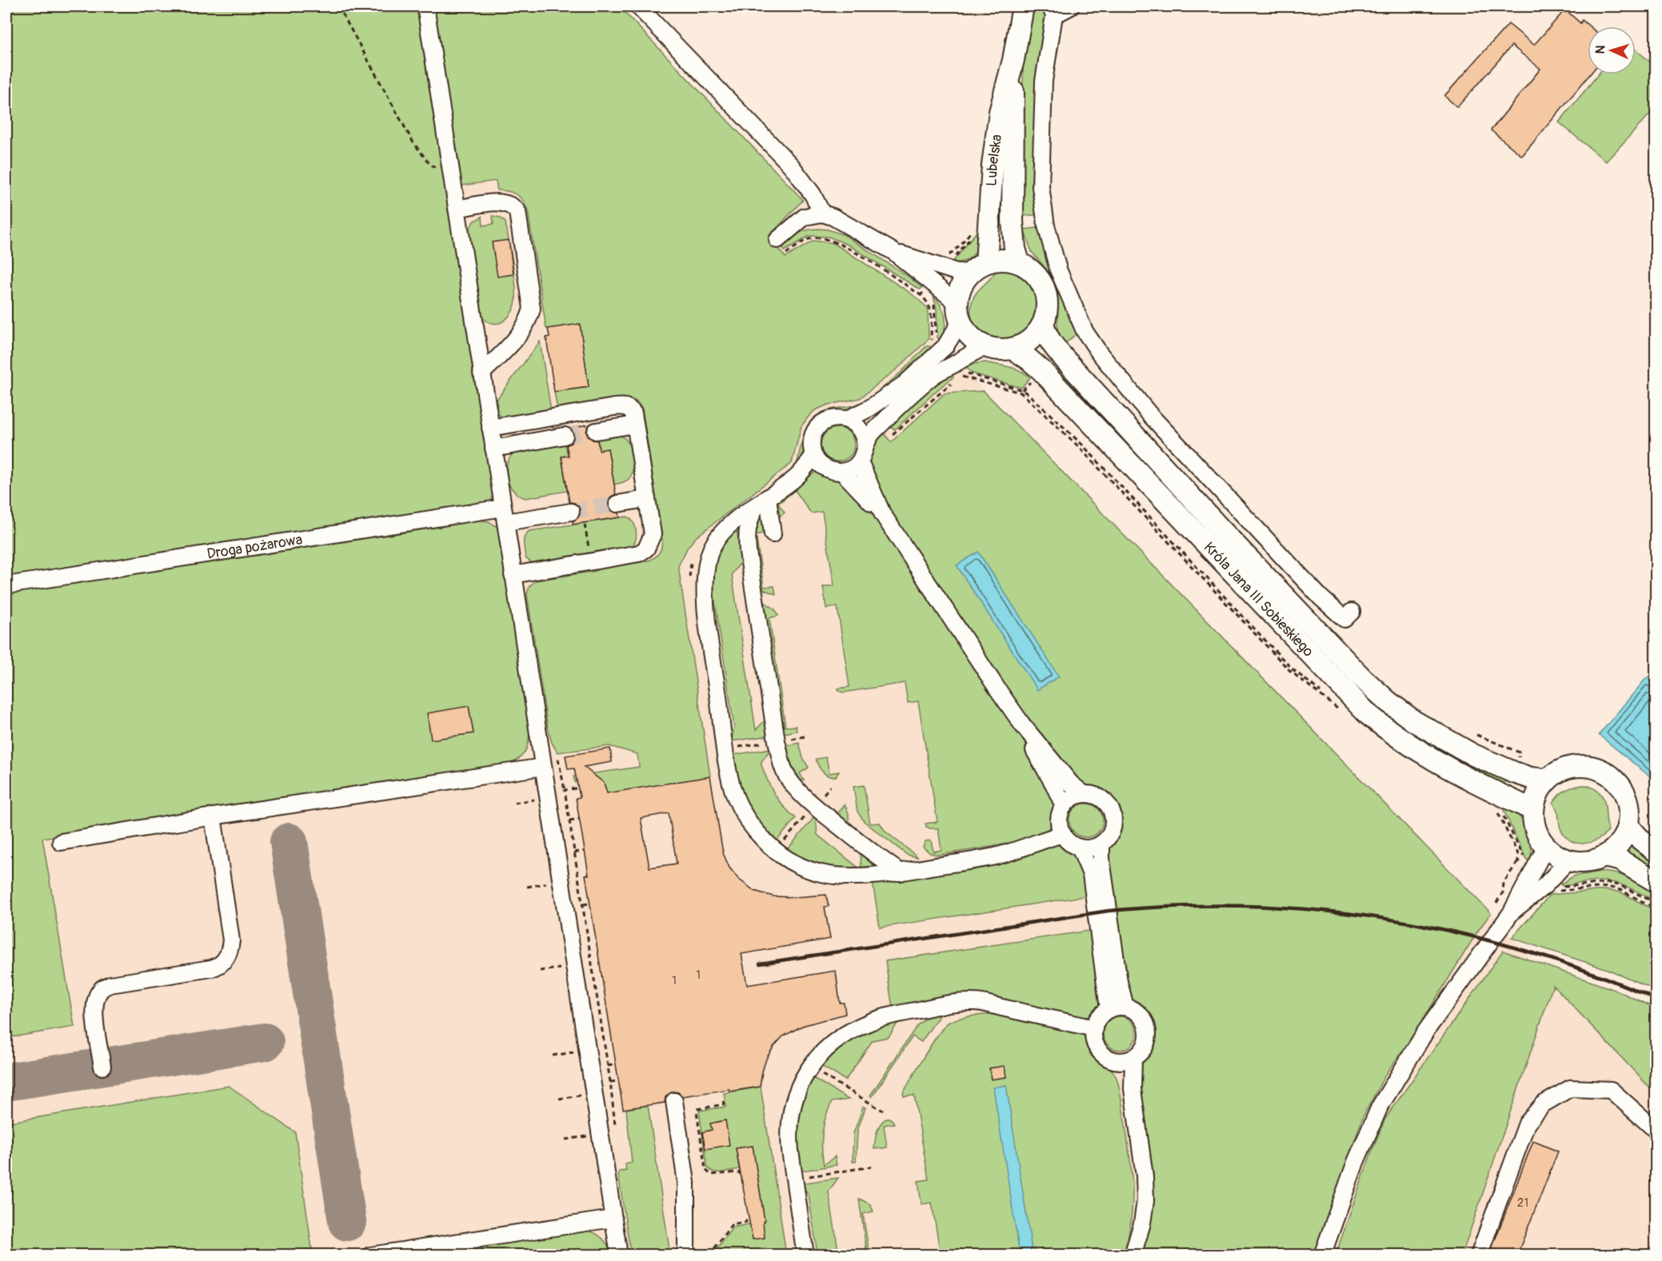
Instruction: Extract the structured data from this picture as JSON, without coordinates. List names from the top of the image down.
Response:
{
  "streets": {
    "main road": ["Lubelska", "Króla Jana III Sobieskiego"],
    "street": ["Droga pożarowa"]
  },
  "crossings": [
    ["Lubelska", "Króla Jana III Sobieskiego"]
  ],
  "house_numbers": ["1", "1", "21"],
  "north": "left"
}
